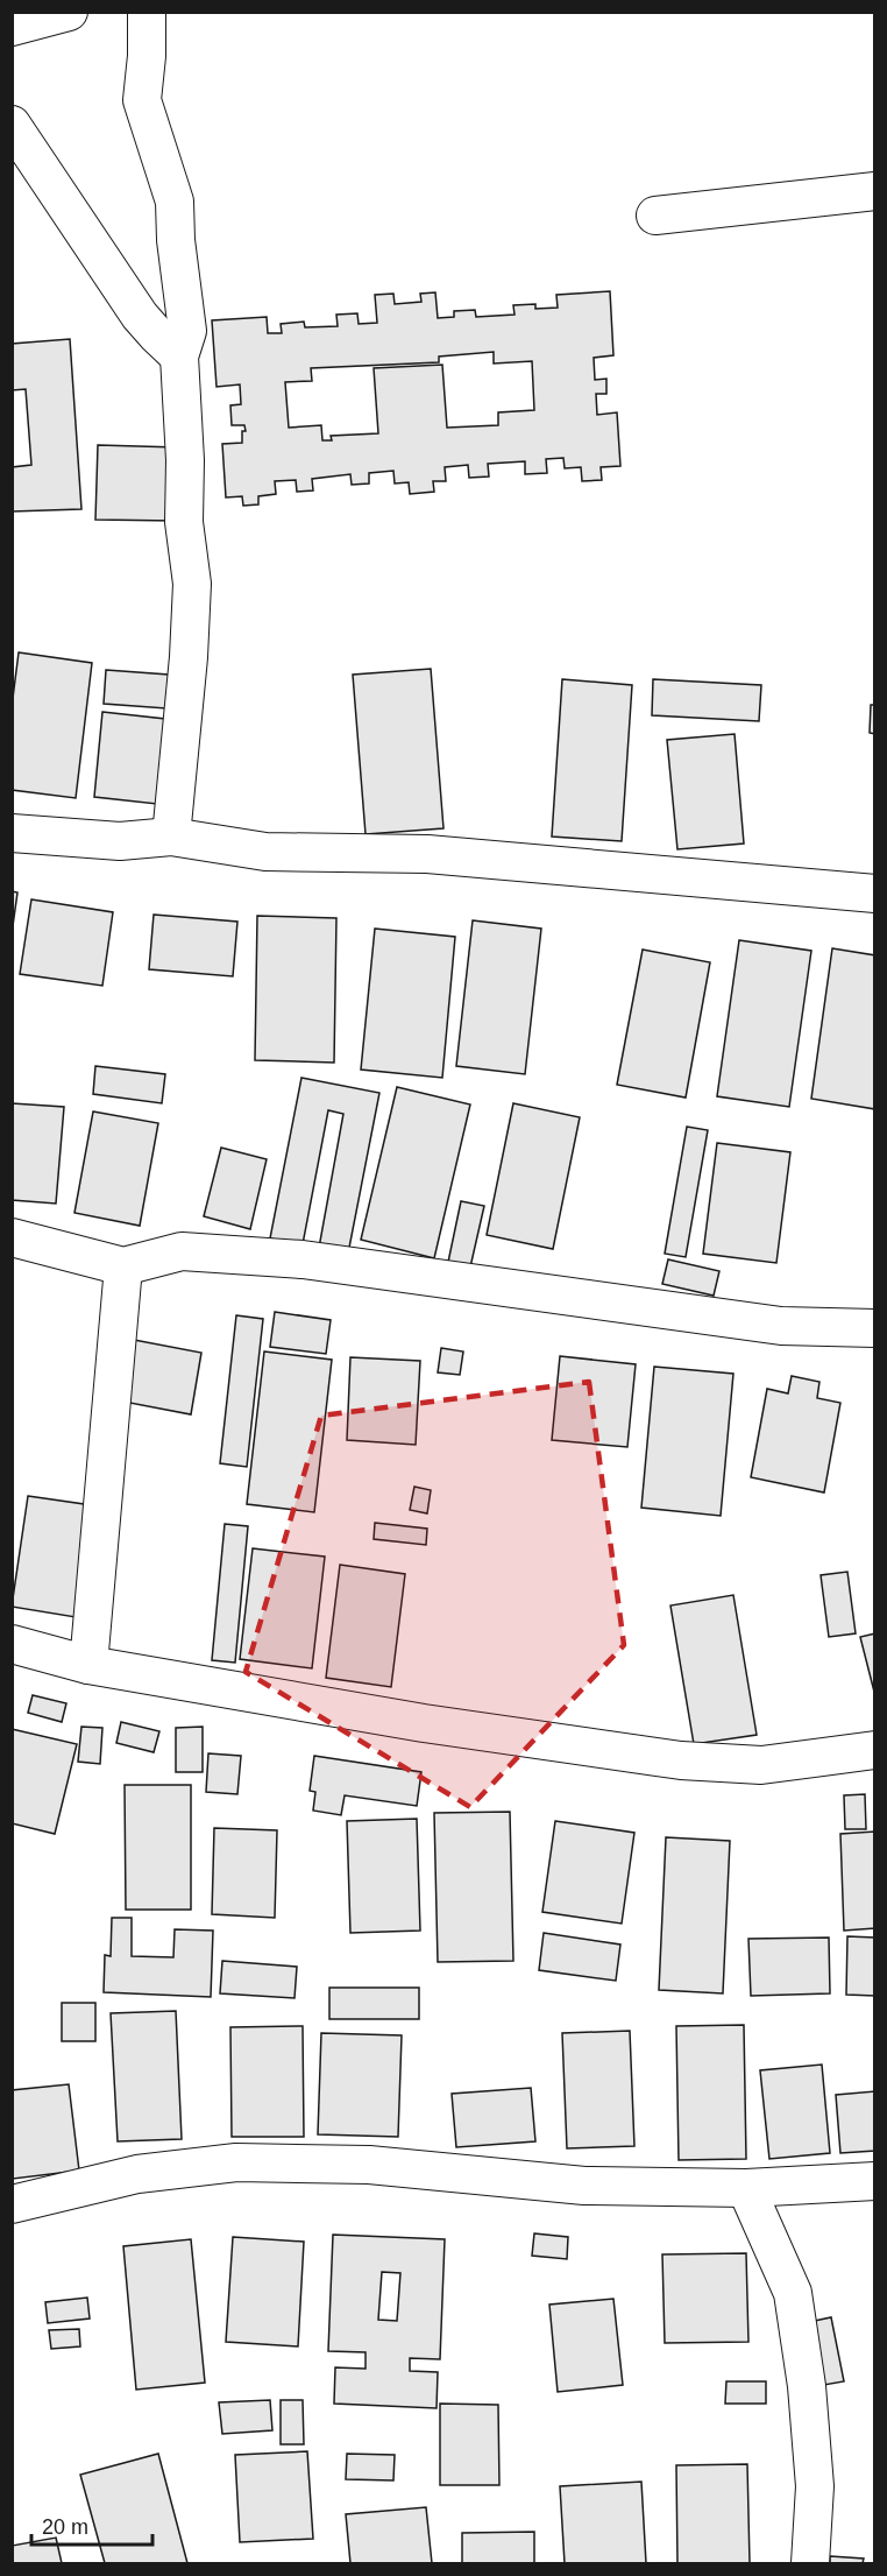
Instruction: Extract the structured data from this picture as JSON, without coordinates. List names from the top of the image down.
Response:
{
  "scale_bar": "20 m"
}
